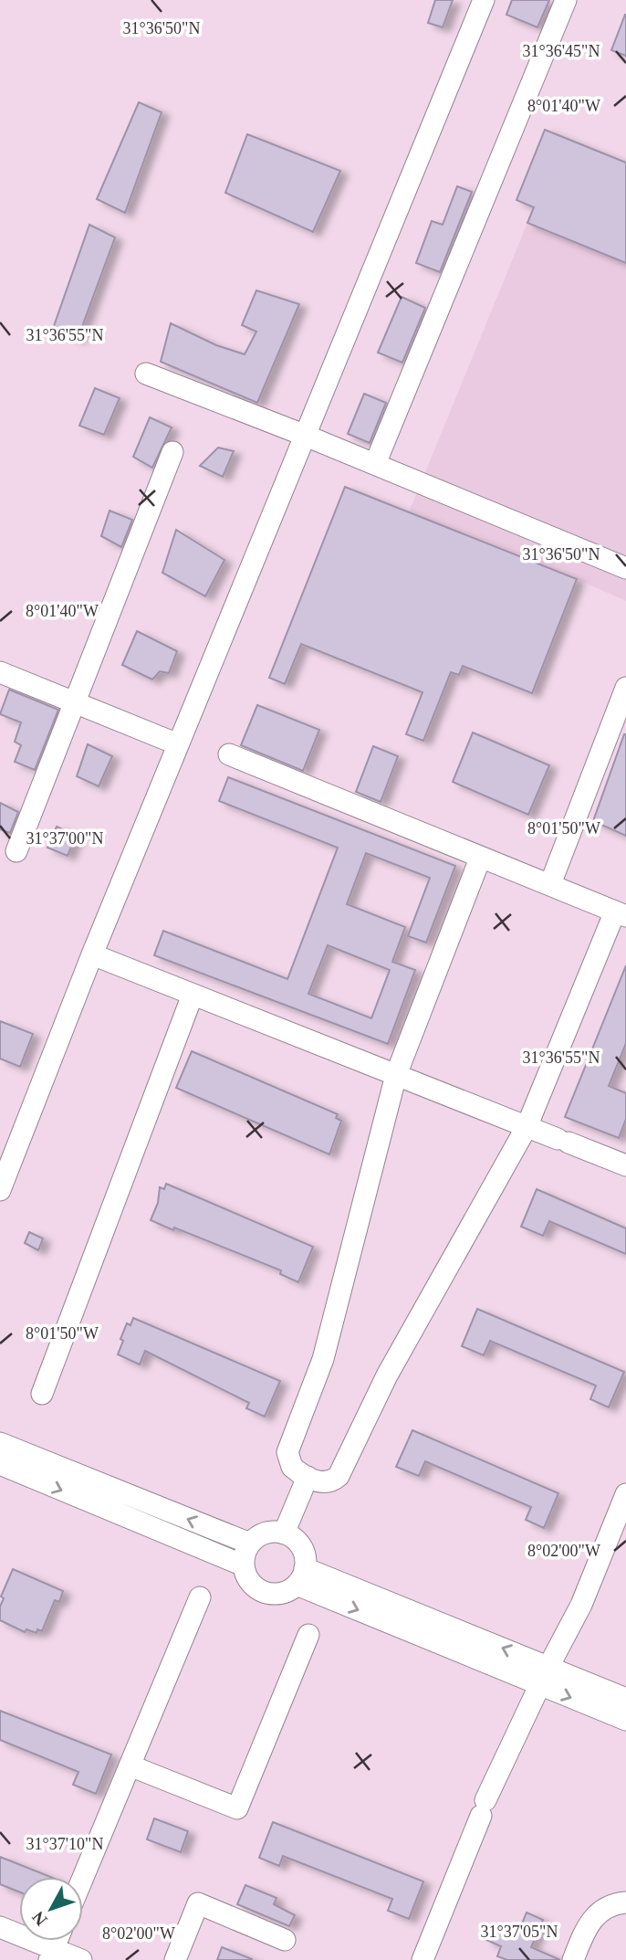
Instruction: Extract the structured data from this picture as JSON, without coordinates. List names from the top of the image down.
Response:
{
  "north": "bottom left",
  "coordinates": [
    "31°36'50\"N",
    "31°36'45\"N",
    "8°01'40\"W",
    "31°36'55\"N",
    "8°01'50\"W",
    "31°37'00\"N",
    "8°02'00\"W",
    "31°37'10\"N",
    "31°37'05\"N"
  ]
}
